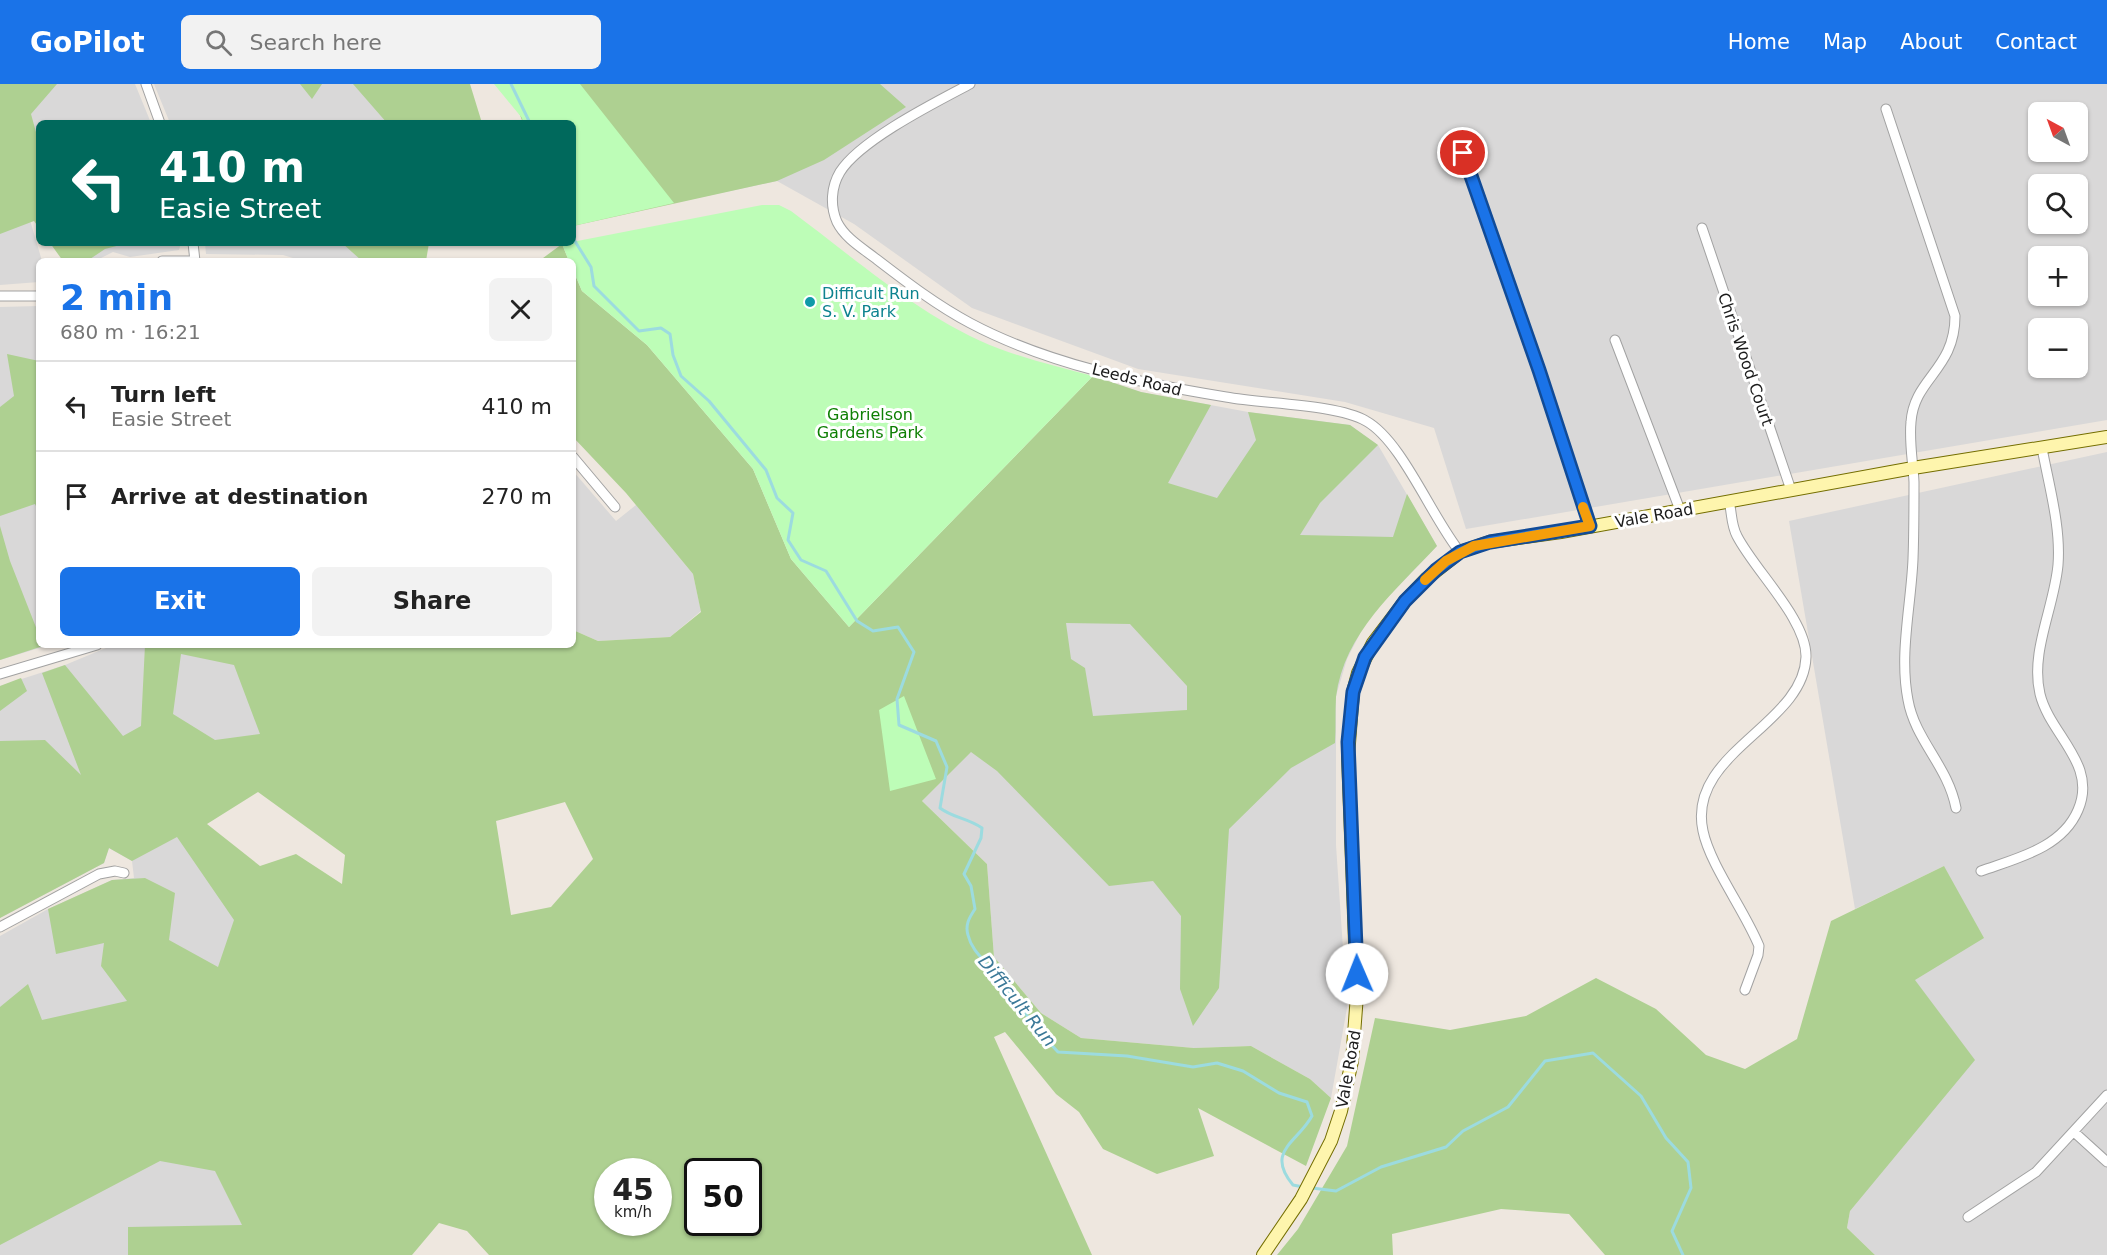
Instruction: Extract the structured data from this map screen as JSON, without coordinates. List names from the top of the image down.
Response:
{
  "streets": {
    "main road": ["Vale Road"],
    "street": ["Chris Wood Court", "Leeds Road"]
  },
  "crossings": [
    ["Chris Wood Court", "Vale Road"],
    ["Leeds Road", "Vale Road"]
  ],
  "water": ["Difficult Run"],
  "parks": ["Gabrielson Gardens Park"],
  "places": ["Difficult Run S. V. Park"],
  "north": "top left",
  "page": {
    "header": "GoPilot",
    "search": "Search here",
    "nav": [
      "Home",
      "Map",
      "About",
      "Contact"
    ],
    "map_buttons": ["+", "−"],
    "turn": ["410 m", "Easie Street"],
    "heading": ["2 min", "680 m · 16:21"],
    "list": [
      {
        "name": "Turn left",
        "note": "Easie Street",
        "value": "410 m"
      },
      {
        "name": "Arrive at destination",
        "value": "270 m"
      }
    ],
    "buttons": ["Exit", "Share"],
    "speed": "45 km/h",
    "limit": "50"
  }
}
